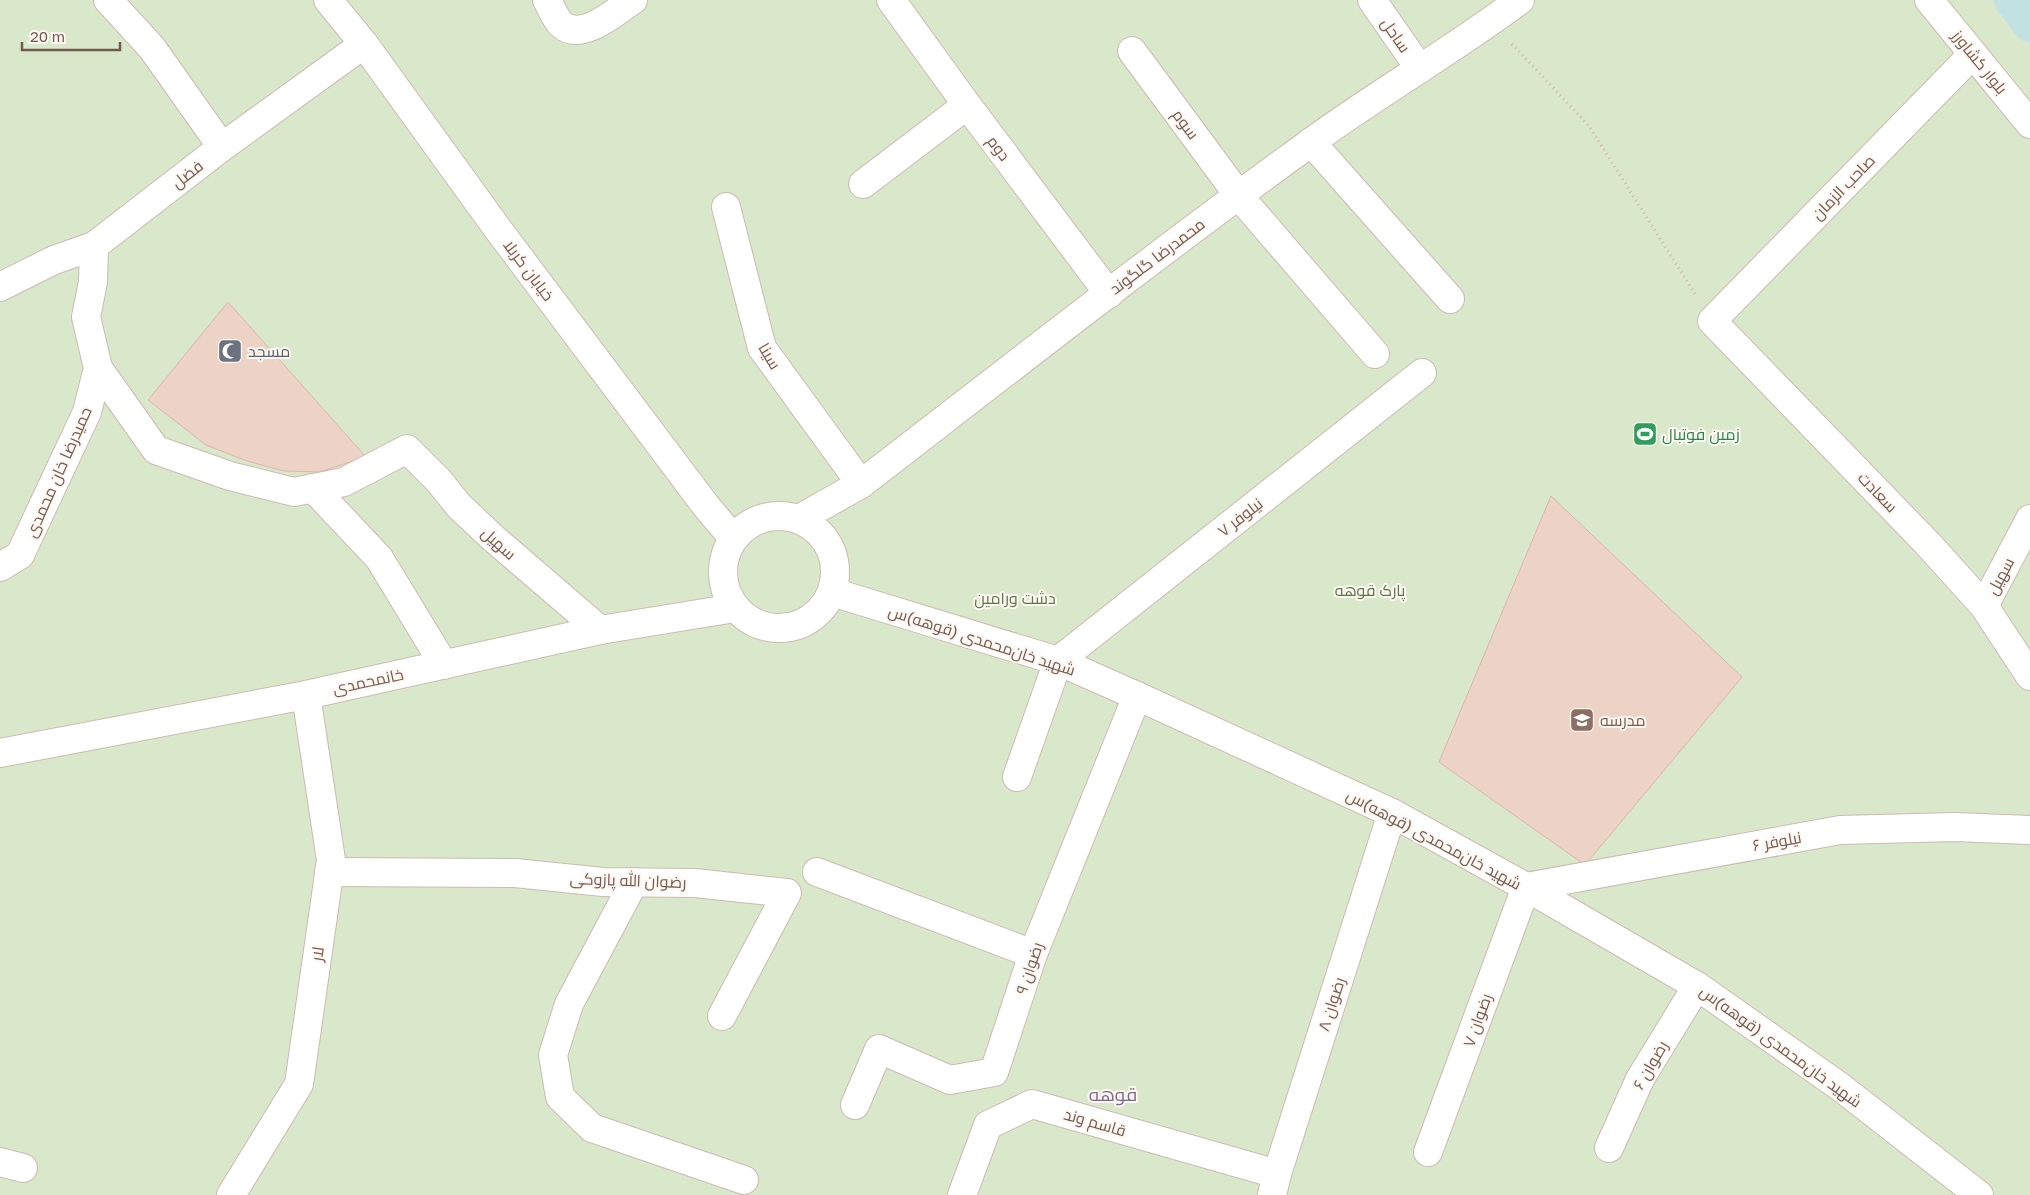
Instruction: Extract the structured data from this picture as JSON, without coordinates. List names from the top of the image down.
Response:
{
  "streets": {
    "street": [
      "ساحل",
      "بلوار کشاورز",
      "سوم",
      "دوم",
      "فضل",
      "صاحب الزمان",
      "محمدرضا گلگوند",
      "خیابان کربلا",
      "سینا",
      "حمیدرضا خان محمدی",
      "سعادت",
      "نیلوفر ۷",
      "سهیل",
      "شهید خان‌محمدی (قوهه)س",
      "خانمحمدی",
      "نیلوفر ۶",
      "رضوان الله پازوکی",
      "لار",
      "رضوان ۹",
      "رضوان ۸",
      "رضوان ۷",
      "رضوان ۶",
      "قاسم وند"
    ]
  },
  "crossings": [
    ["ساحل", "محمدرضا گلگوند"],
    ["بلوار کشاورز", "صاحب الزمان"],
    ["سوم", "محمدرضا گلگوند"],
    ["دوم", "محمدرضا گلگوند"],
    ["فضل", "خیابان کربلا"],
    ["فضل", "حمیدرضا خان محمدی"],
    ["صاحب الزمان", "سعادت"],
    ["محمدرضا گلگوند", "خیابان کربلا"],
    ["محمدرضا گلگوند", "سینا"],
    ["محمدرضا گلگوند", "شهید خان‌محمدی (قوهه)س"],
    ["محمدرضا گلگوند", "خانمحمدی"],
    ["خیابان کربلا", "شهید خان‌محمدی (قوهه)س"],
    ["خیابان کربلا", "خانمحمدی"],
    ["سعادت", "سهیل"],
    ["نیلوفر ۷", "شهید خان‌محمدی (قوهه)س"],
    ["سهیل", "خانمحمدی"],
    ["شهید خان‌محمدی (قوهه)س", "خانمحمدی"],
    ["شهید خان‌محمدی (قوهه)س", "نیلوفر ۶"],
    ["شهید خان‌محمدی (قوهه)س", "رضوان ۹"],
    ["شهید خان‌محمدی (قوهه)س", "رضوان ۸"],
    ["شهید خان‌محمدی (قوهه)س", "رضوان ۷"],
    ["شهید خان‌محمدی (قوهه)س", "رضوان ۶"],
    ["خانمحمدی", "لار"],
    ["نیلوفر ۶", "رضوان ۷"],
    ["رضوان الله پازوکی", "لار"],
    ["رضوان ۸", "قاسم وند"]
  ],
  "districts": ["قوهه"],
  "parks": ["پارک قوهه", "دشت ورامین"],
  "places": {
    "mosque": ["مسجد"],
    "sports": ["زمین فوتبال"],
    "school or university": ["مدرسه"]
  },
  "scale_bar": "20 m"
}
